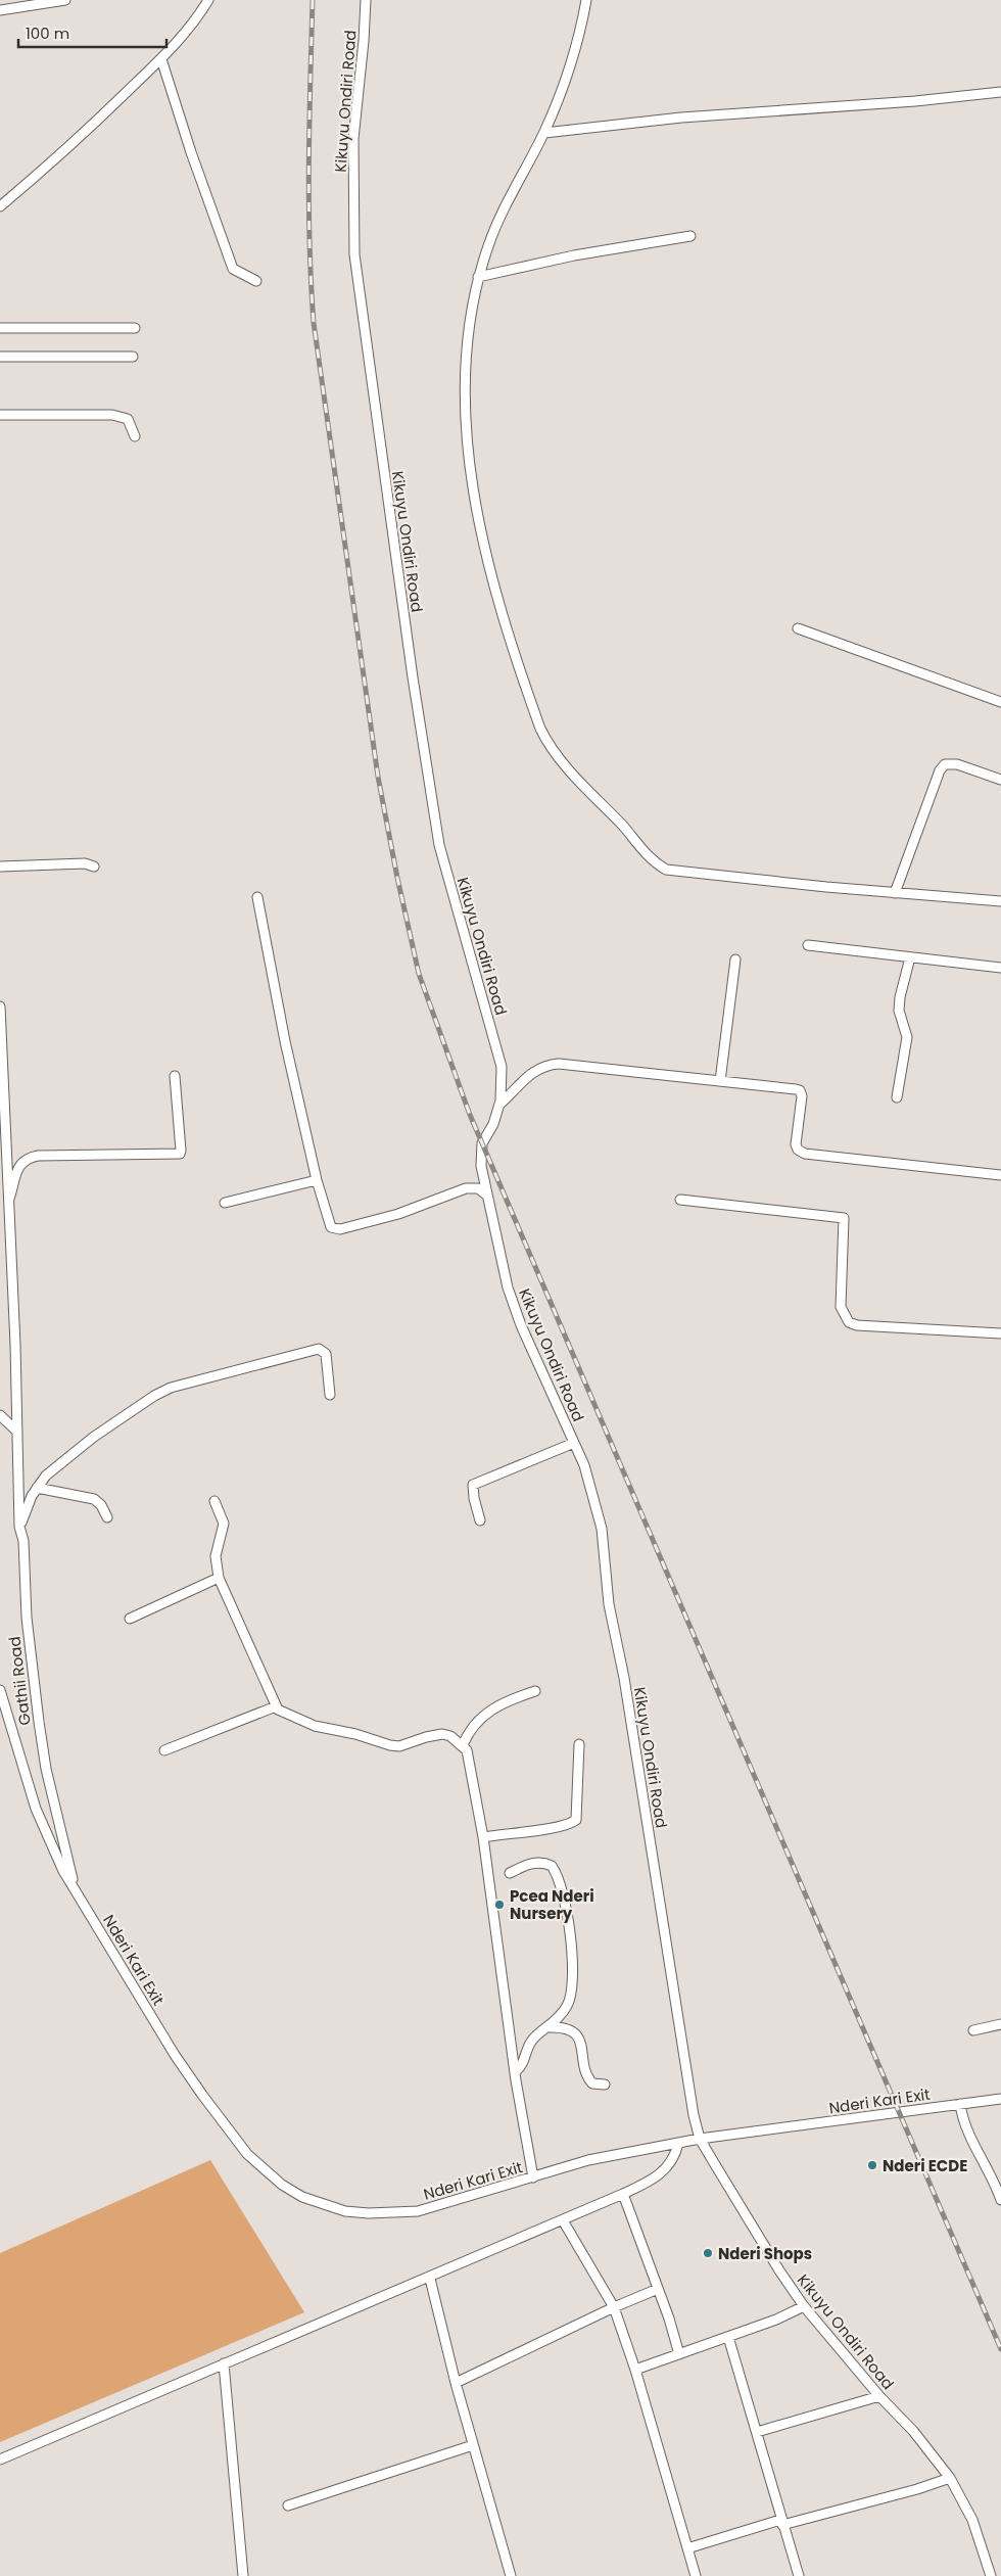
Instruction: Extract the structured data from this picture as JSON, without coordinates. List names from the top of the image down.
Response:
{
  "streets": {
    "street": ["Kikuyu Ondiri Road", "Gathii Road", "Nderi Kari Exit"]
  },
  "crossings": [
    ["Kikuyu Ondiri Road", "Nderi Kari Exit"],
    ["Gathii Road", "Nderi Kari Exit"]
  ],
  "places": ["Pcea Nderi Nursery", "Nderi ECDE", "Nderi Shops"],
  "scale_bar": "100 m"
}
